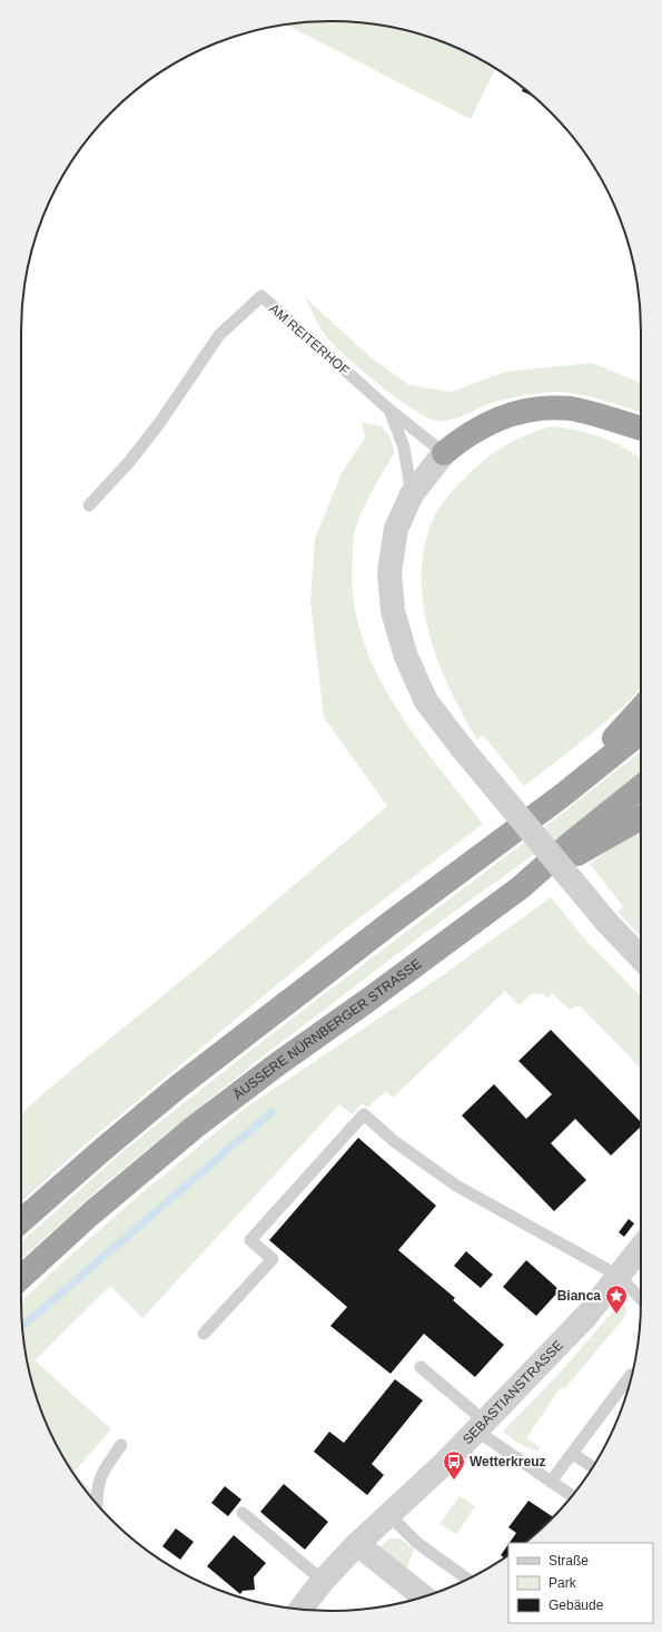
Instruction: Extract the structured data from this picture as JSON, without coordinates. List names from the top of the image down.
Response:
{
  "streets": {
    "highway": ["ÄUSSERE NÜRNBERGER STRASSE"],
    "street": ["SEBASTIANSTRASSE"],
    "lane": ["AM REITERHOF"]
  },
  "places": {
    "place": ["Bianca"],
    "bus stop": ["Wetterkreuz"]
  },
  "legend": ["Straße", "Park", "Gebäude"]
}
